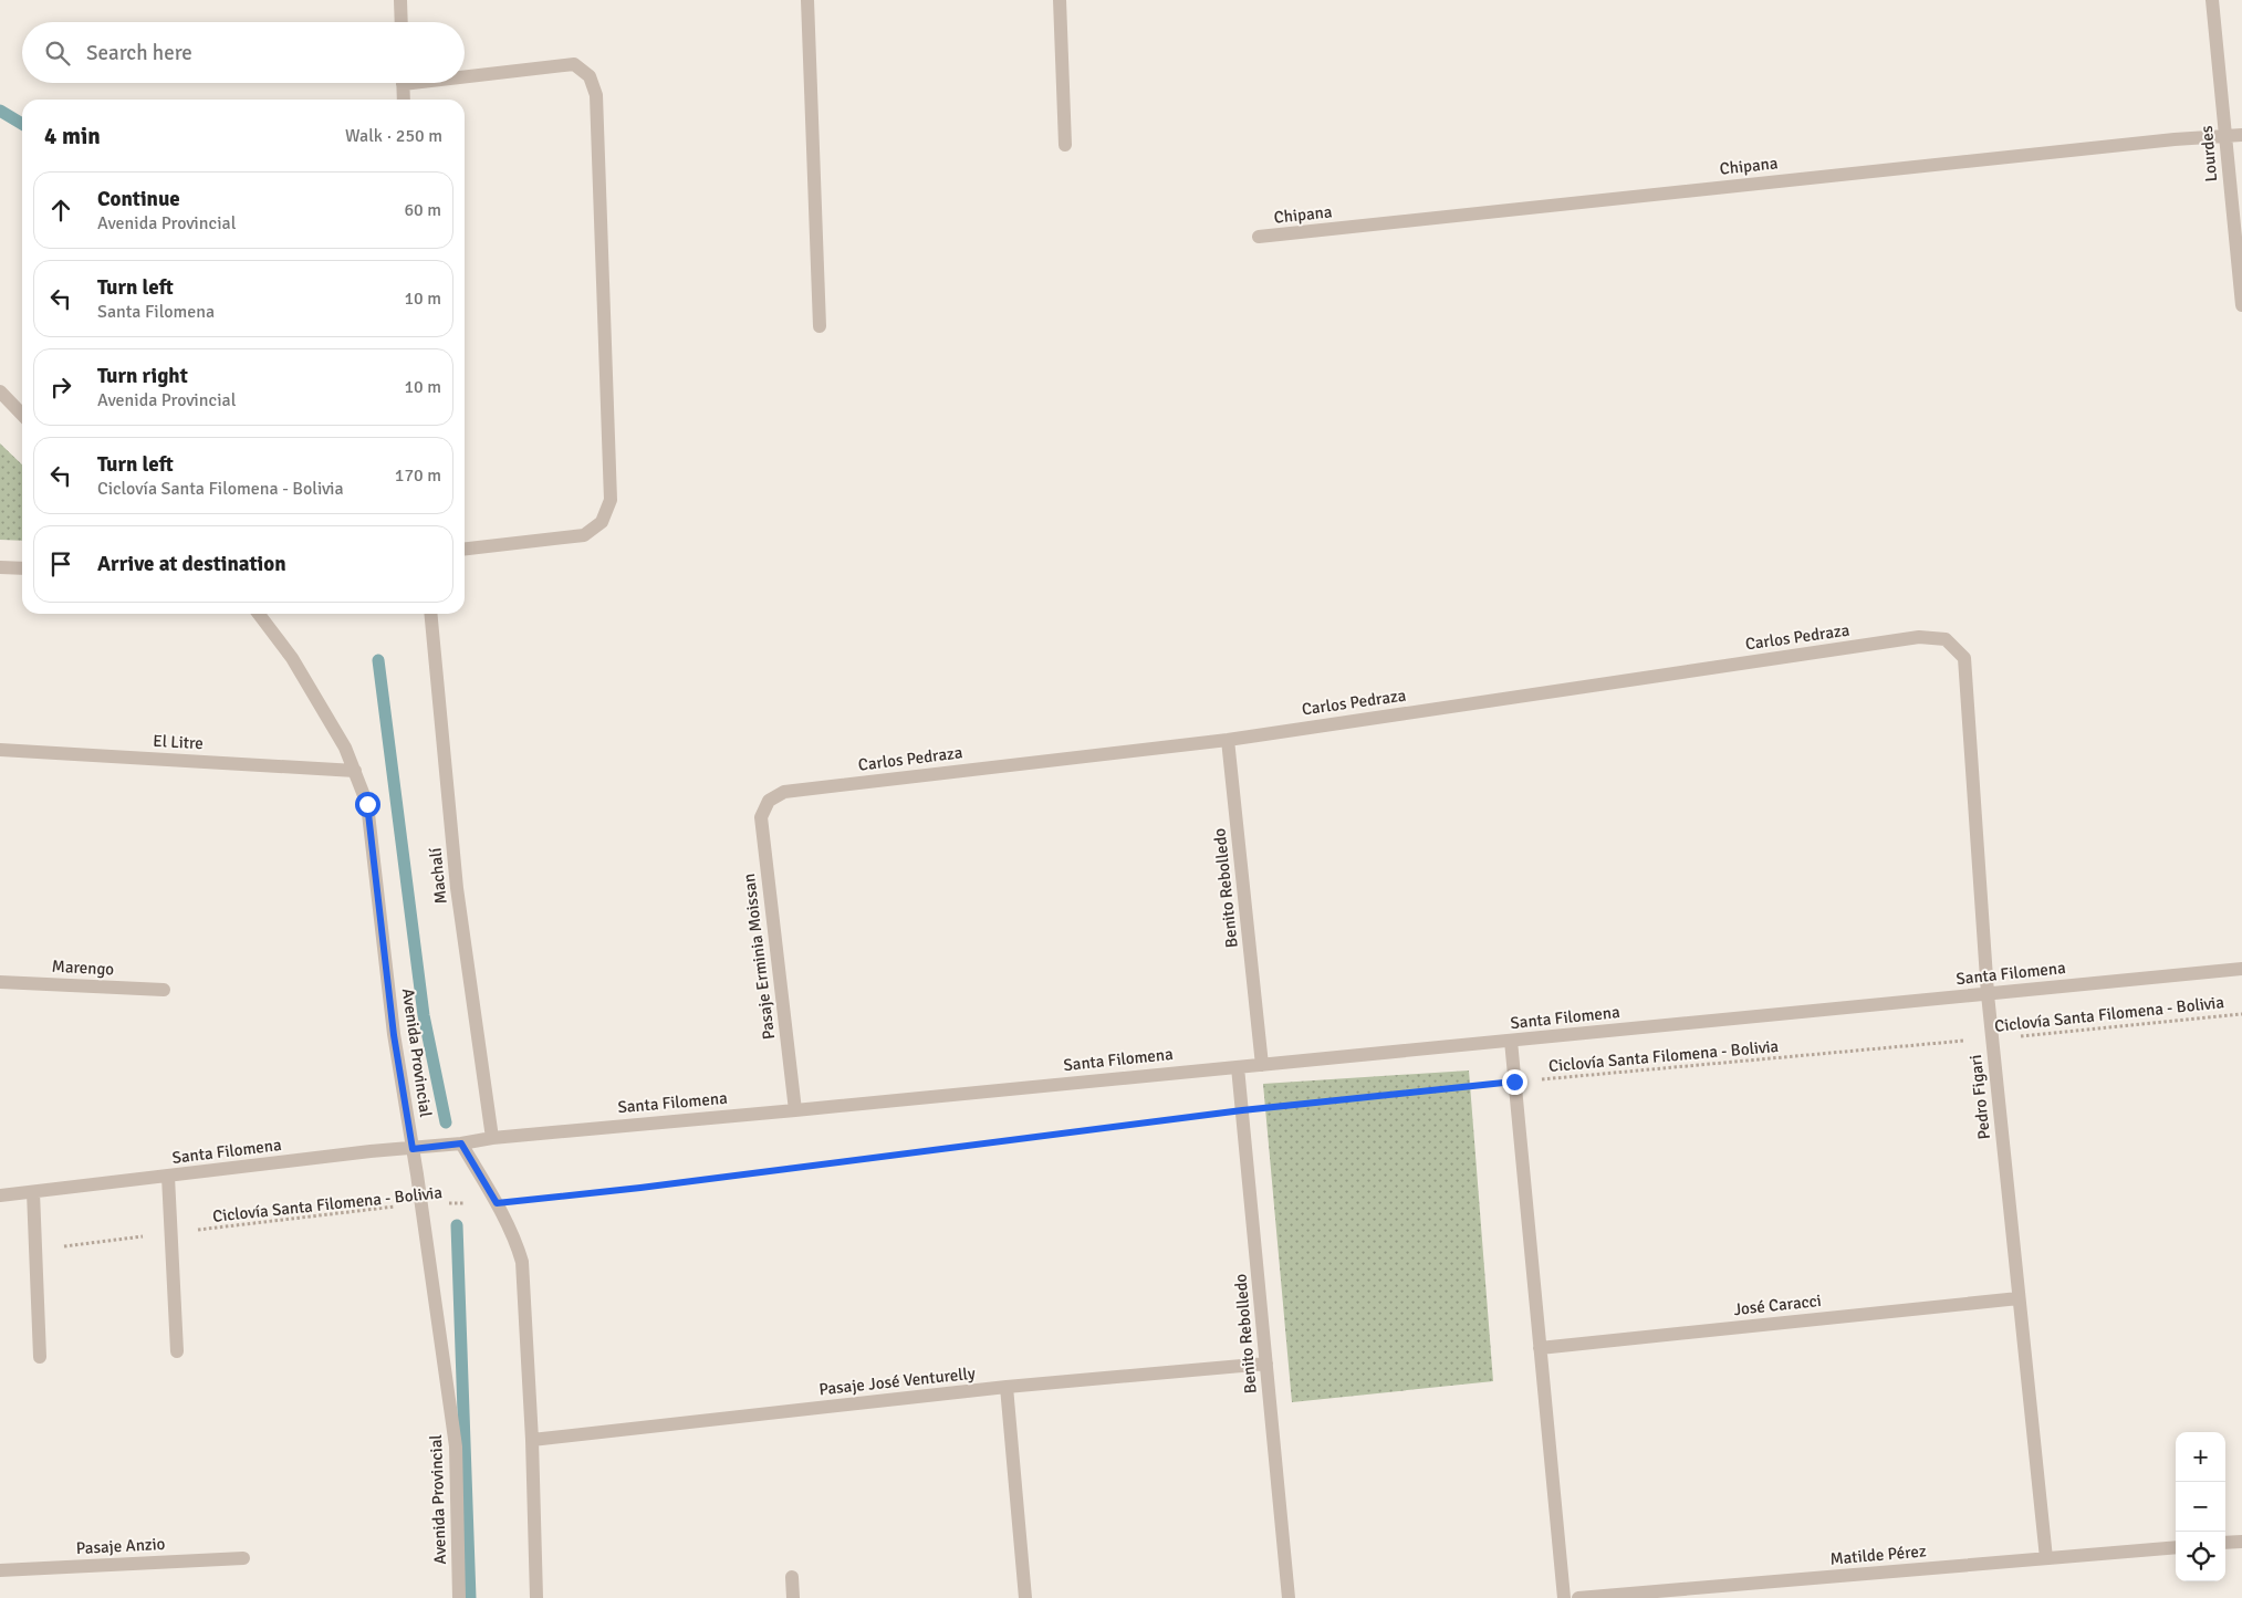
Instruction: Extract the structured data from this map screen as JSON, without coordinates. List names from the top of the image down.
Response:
{
  "streets": {
    "street": [
      "Lourdes",
      "Chipana",
      "Carlos Pedraza",
      "El Litre",
      "Machalí",
      "Benito Rebolledo",
      "Pasaje Erminia Moissan",
      "Marengo",
      "Santa Filomena",
      "Avenida Provincial",
      "Pedro Figari",
      "José Caracci",
      "Pasaje José Venturelly",
      "Pasaje Anzio",
      "Matilde Pérez"
    ],
    "path": ["Ciclovía Santa Filomena - Bolivia"]
  },
  "crossings": [
    ["Lourdes", "Chipana"],
    ["Carlos Pedraza", "Benito Rebolledo"],
    ["Carlos Pedraza", "Pasaje Erminia Moissan"],
    ["Carlos Pedraza", "Pedro Figari"],
    ["El Litre", "Avenida Provincial"],
    ["Machalí", "Santa Filomena"],
    ["Benito Rebolledo", "Santa Filomena"],
    ["Benito Rebolledo", "Ciclovía Santa Filomena - Bolivia"],
    ["Benito Rebolledo", "Pasaje José Venturelly"],
    ["Pasaje Erminia Moissan", "Santa Filomena"],
    ["Santa Filomena", "Avenida Provincial"],
    ["Santa Filomena", "Pedro Figari"],
    ["Ciclovía Santa Filomena - Bolivia", "Avenida Provincial"],
    ["Ciclovía Santa Filomena - Bolivia", "Pedro Figari"],
    ["Pedro Figari", "José Caracci"],
    ["Pedro Figari", "Matilde Pérez"]
  ],
  "page": {
    "search": "Search here",
    "heading": ["4 min", "Walk · 250 m"],
    "list": [
      ["Continue", "Avenida Provincial", "60 m"],
      ["Turn left", "Santa Filomena", "10 m"],
      ["Turn right", "Avenida Provincial", "10 m"],
      ["Turn left", "Ciclovía Santa Filomena - Bolivia", "170 m"],
      "Arrive at destination"
    ],
    "map_buttons": ["+", "−"]
  }
}
